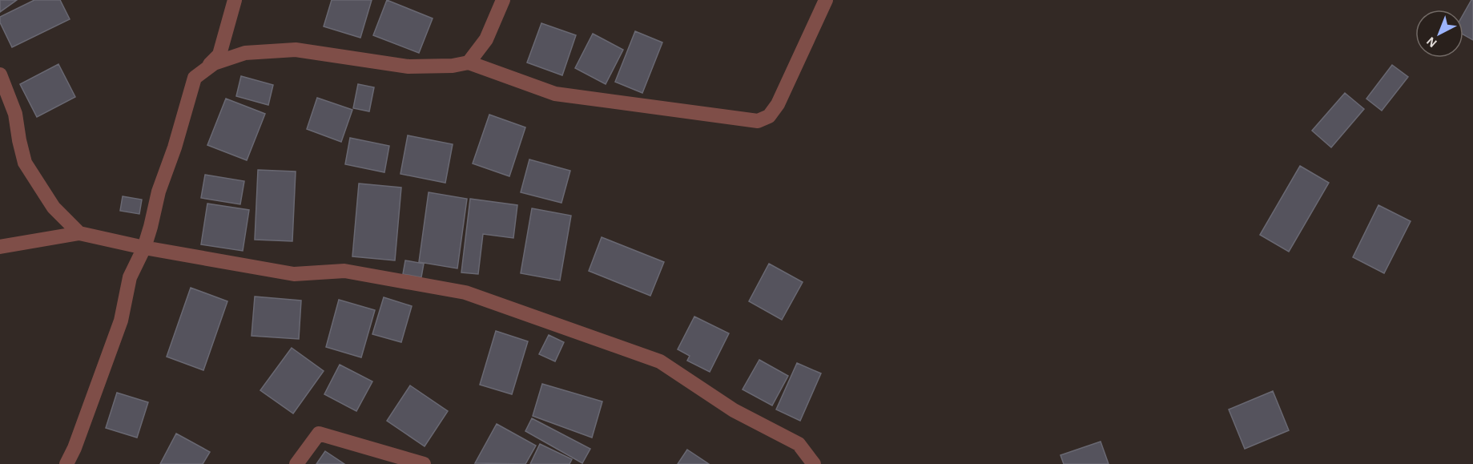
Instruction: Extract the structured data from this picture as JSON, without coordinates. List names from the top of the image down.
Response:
{
  "north": "bottom left"
}
